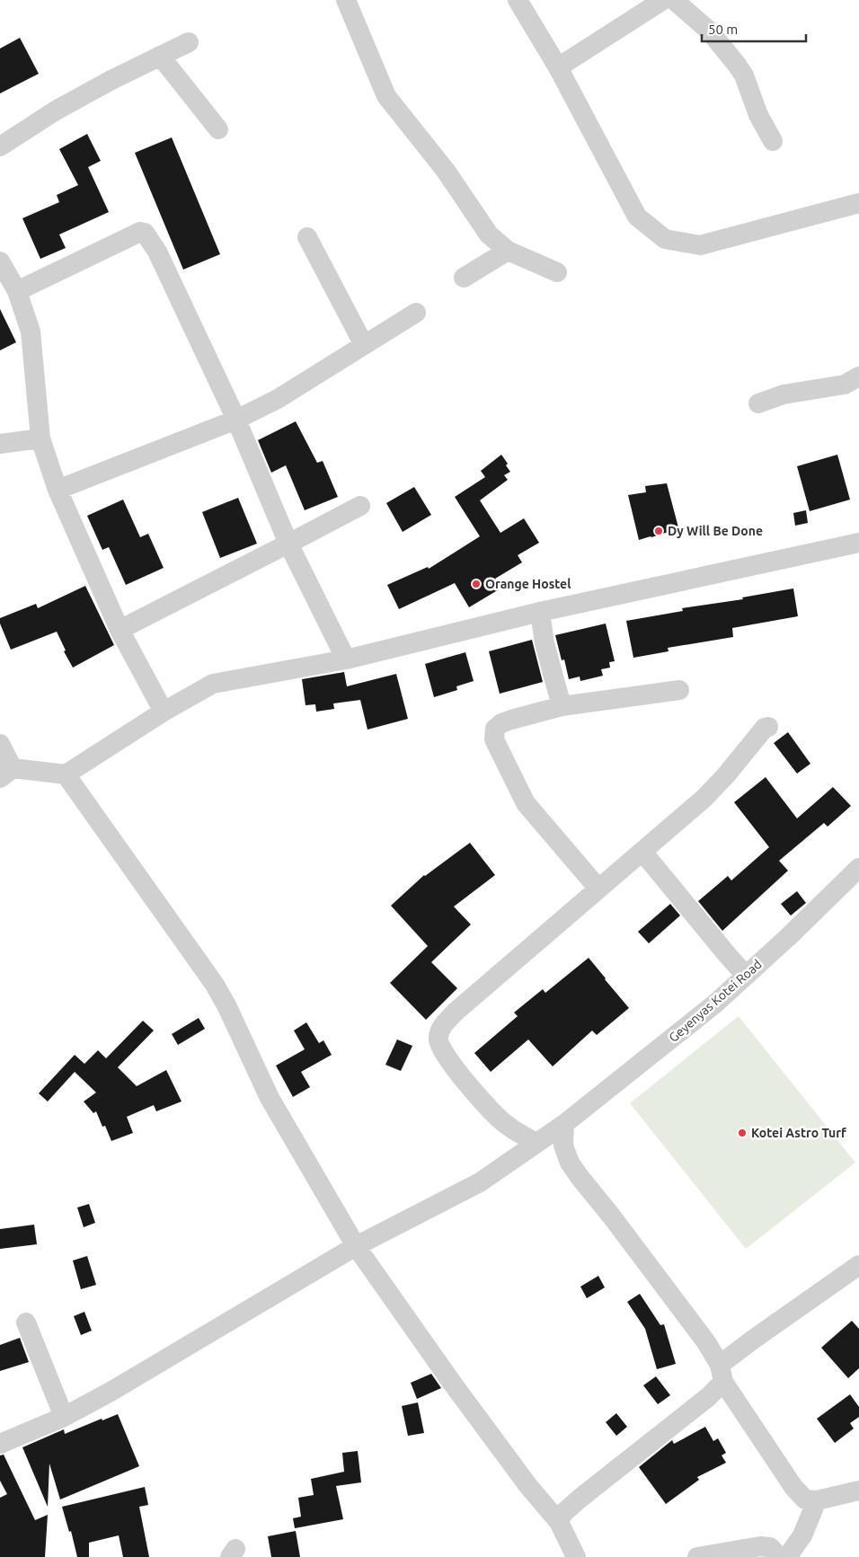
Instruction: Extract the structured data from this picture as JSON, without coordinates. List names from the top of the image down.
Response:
{
  "streets": {
    "street": ["Geyenyas Kotei Road"]
  },
  "places": ["Dy Will Be Done", "Orange Hostel", "Kotei Astro Turf"],
  "scale_bar": "50 m"
}
